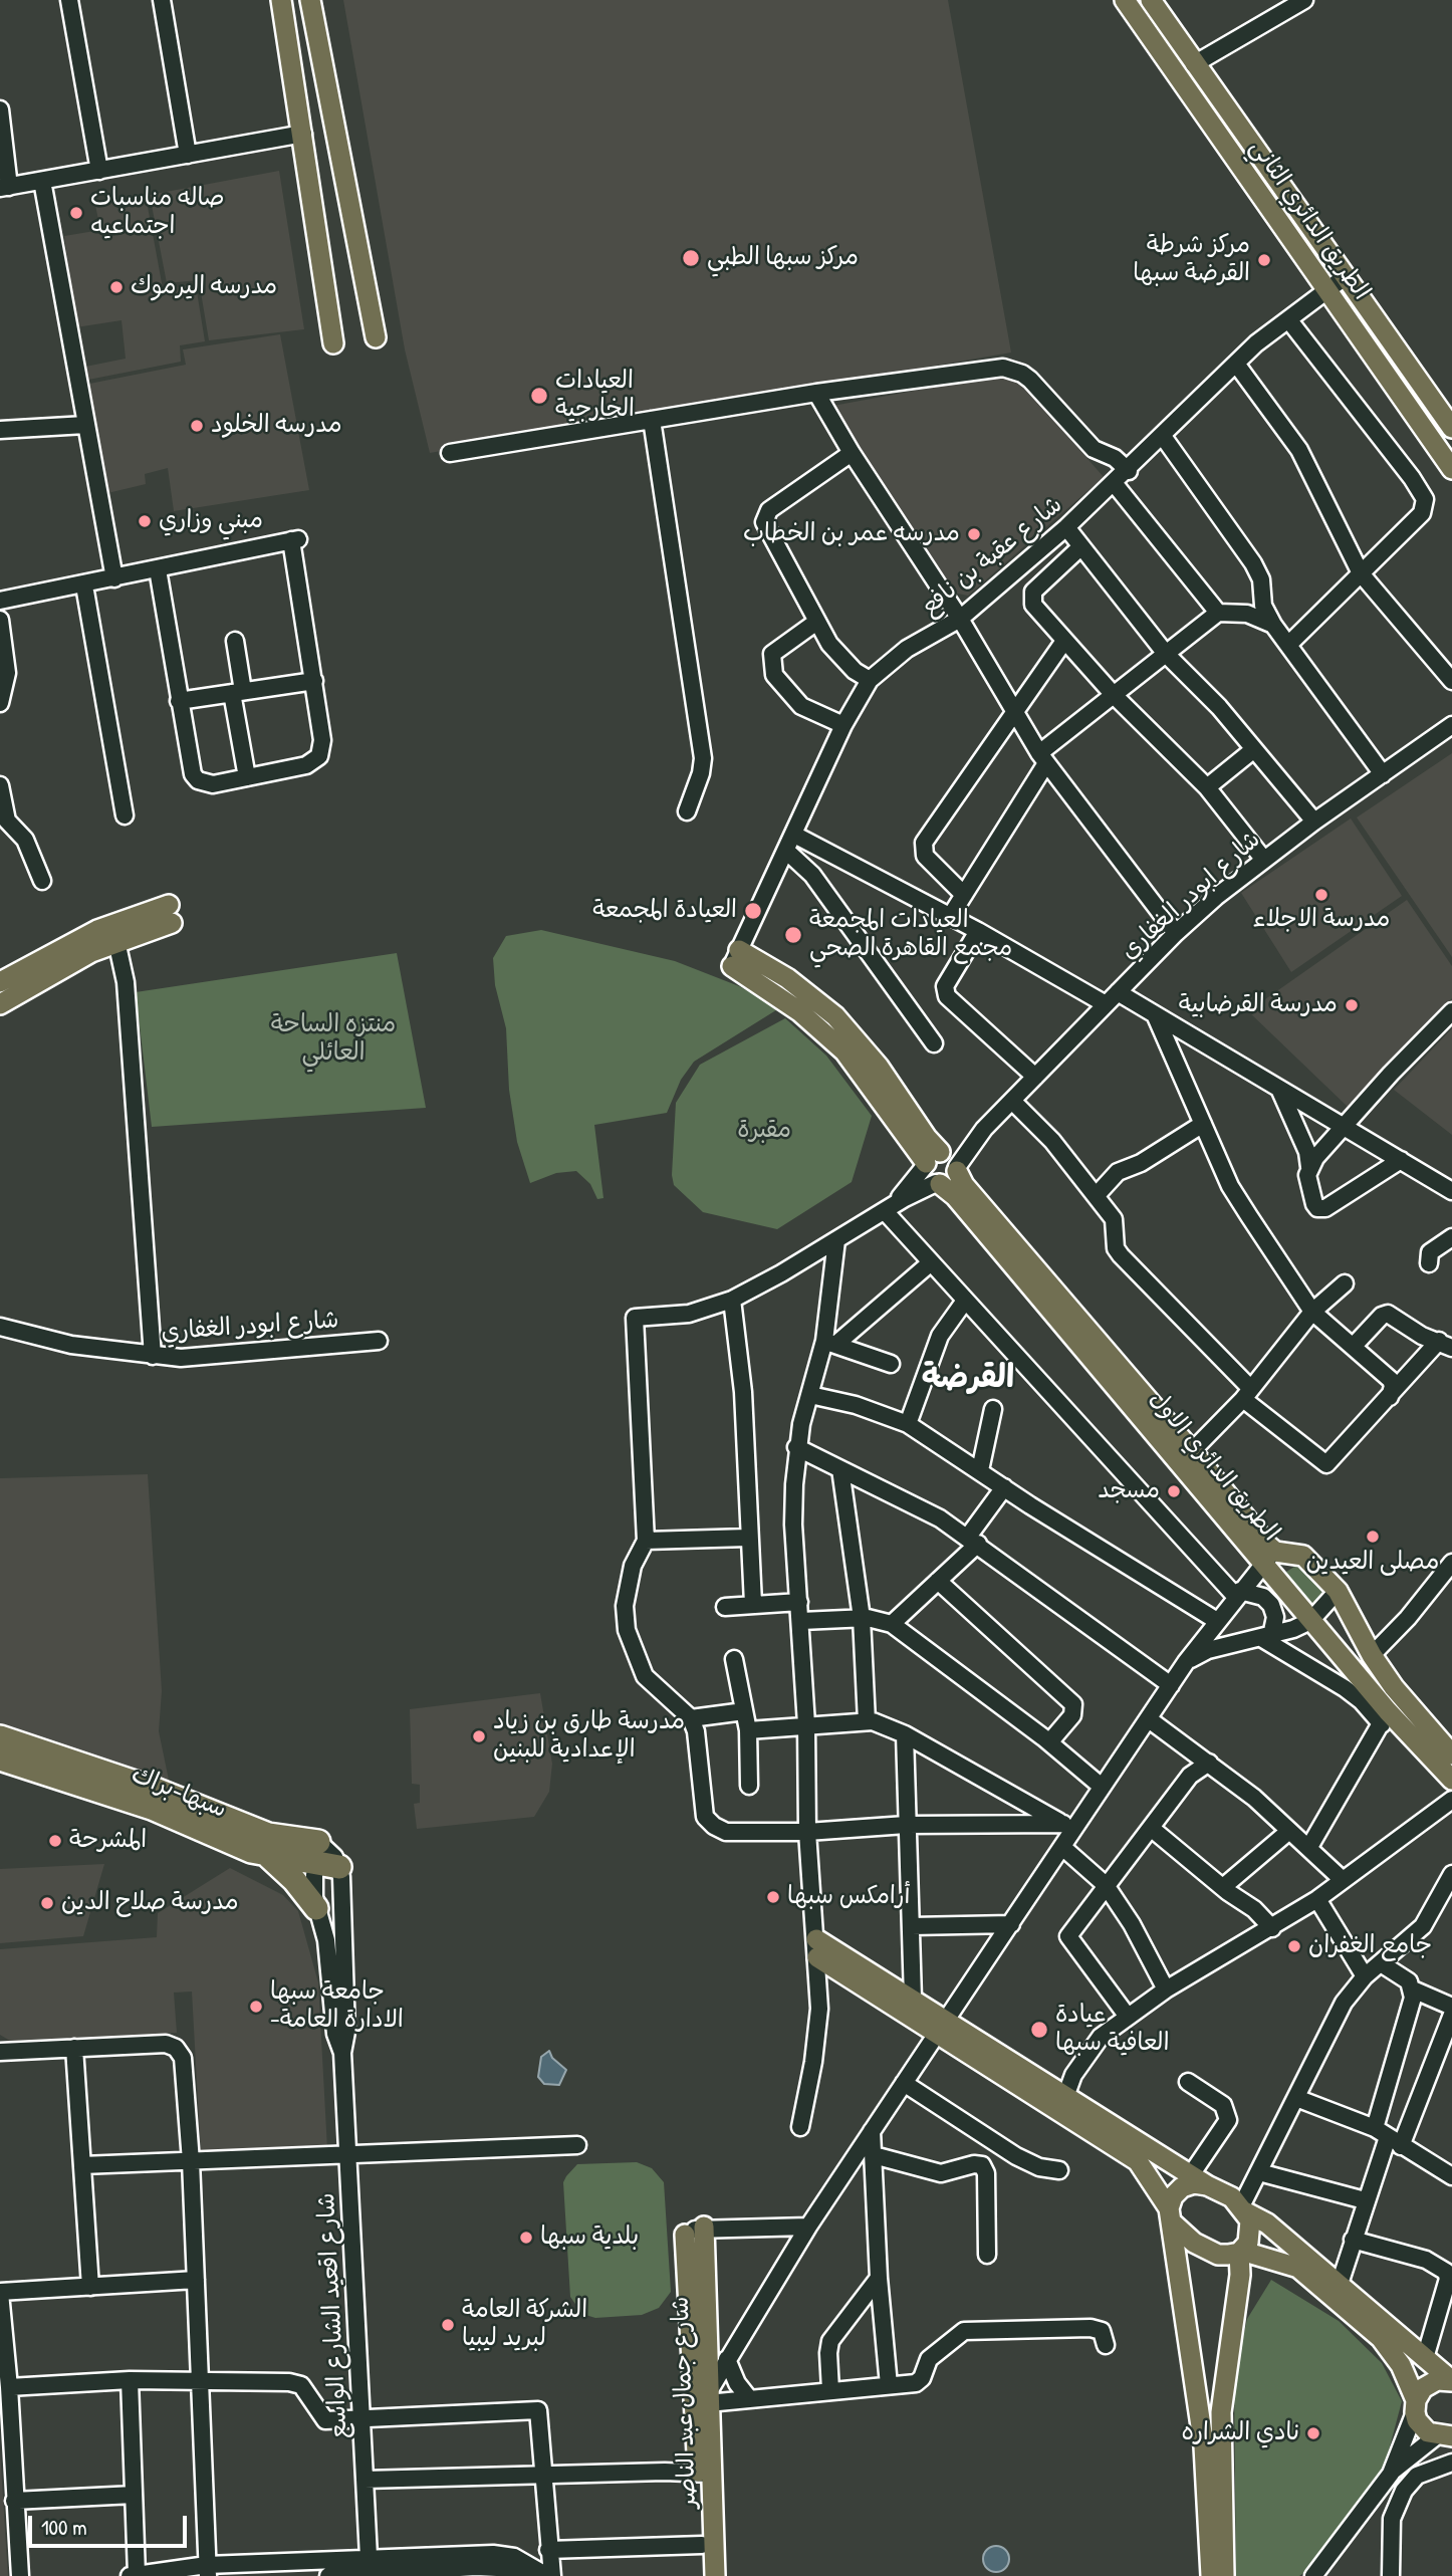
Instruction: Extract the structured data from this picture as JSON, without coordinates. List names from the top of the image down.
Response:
{
  "streets": {
    "highway": ["سبها-براك"],
    "main road": ["الطريق الدائري الثاني", "الطريق الدائري الاول", "شارع جمال عبد الناصر"],
    "street": ["شارع عقبة بن نافع", "شارع ابودر الغفاري", "شارع اقعيد الشارع الواسع"]
  },
  "crossings": [
    ["الطريق الدائري الثاني", "شارع عقبة بن نافع"],
    ["شارع ابودر الغفاري", "الطريق الدائري الاول"],
    ["سبها-براك", "شارع اقعيد الشارع الواسع"]
  ],
  "districts": ["القرضة"],
  "parks": ["منتزه الساحة العائلي", "مقبرة"],
  "places": [
    "صاله مناسبات اجتماعيه",
    "مركز سبها الطبي",
    "مركز شرطة القرضة سبها",
    "مدرسه اليرموك",
    "العيادات الخارجية",
    "مدرسه الخلود",
    "مبني وزاري",
    "مدرسه عمر بن الخطاب",
    "مدرسة الاجلاء",
    "العيادة المجمعة",
    "العيادات المجمعة مجمع القاهرة الصحي",
    "مدرسة القرضابية",
    "مسجد",
    "مصلى العيدين",
    "مدرسة طارق بن زياد الإعدادية للبنين",
    "المشرحة",
    "أرامكس سبها",
    "مدرسة صلاح الدين",
    "جامع الغفران",
    "جامعة سبها -الادارة العامة",
    "عيادة العافية سبها",
    "بلدية سبها",
    "الشركة العامة لبريد ليبيا",
    "نادي الشراره"
  ],
  "scale_bar": "100 m"
}
